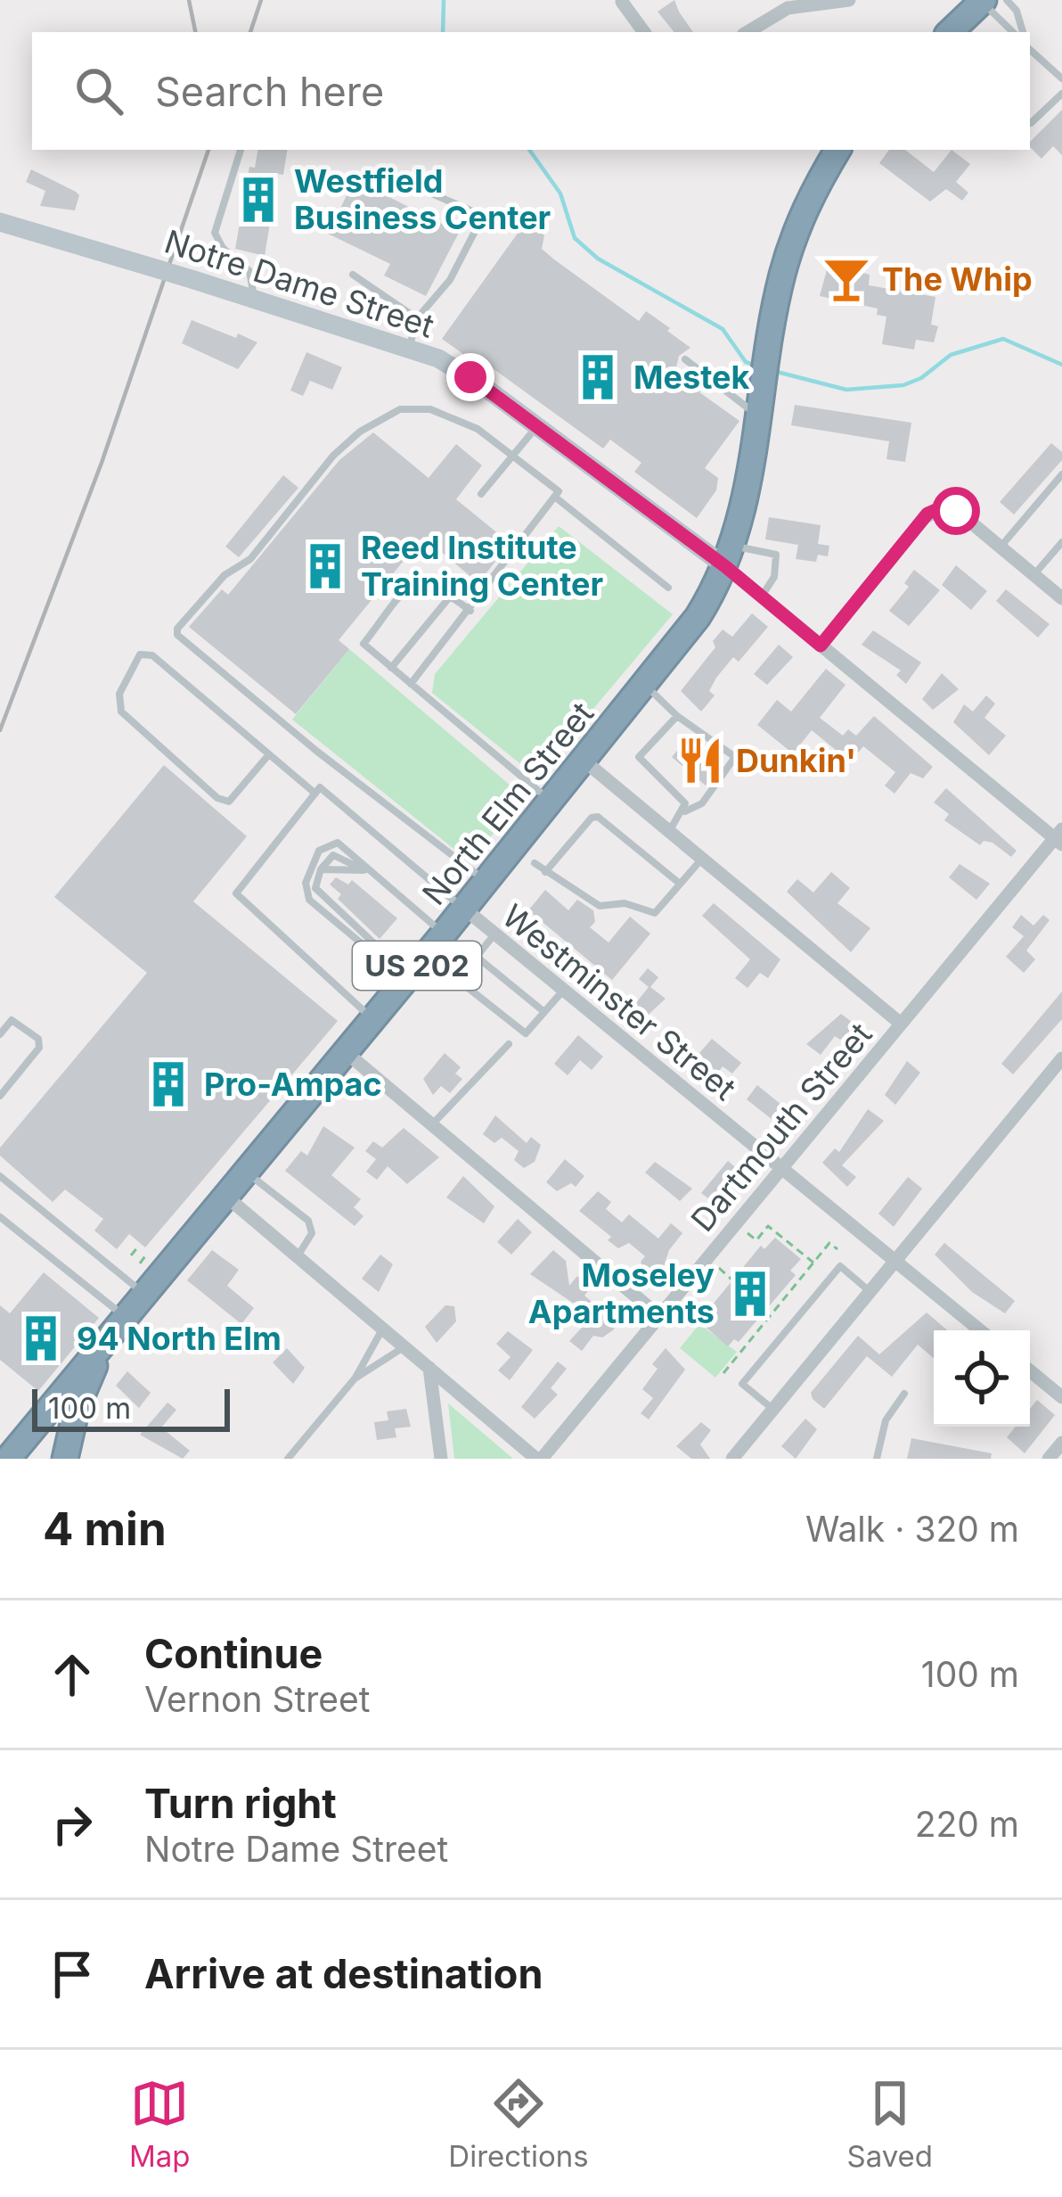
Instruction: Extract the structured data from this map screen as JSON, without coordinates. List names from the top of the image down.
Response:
{
  "streets": {
    "highway": ["North Elm Street", "US 202"],
    "main road": ["Notre Dame Street"],
    "street": ["Westminster Street", "Dartmouth Street"]
  },
  "crossings": [
    ["Notre Dame Street", "North Elm Street"],
    ["Notre Dame Street", "Dartmouth Street"],
    ["North Elm Street", "US 202"],
    ["North Elm Street", "Westminster Street"],
    ["Westminster Street", "Dartmouth Street"]
  ],
  "places": {
    "building": [
      "Westfield Business Center",
      "Mestek",
      "Reed Institute Training Center",
      "Pro-Ampac",
      "Moseley Apartments",
      "94 North Elm"
    ],
    "bar": ["The Whip"],
    "restaurant": ["Dunkin'"]
  },
  "scale_bar": "100 m",
  "page": {
    "search": "Search here",
    "scale": "100 m",
    "heading": ["4 min", "Walk · 320 m"],
    "list": [
      ["Continue", "Vernon Street", "100 m"],
      ["Turn right", "Notre Dame Street", "220 m"],
      "Arrive at destination"
    ],
    "nav": ["Map", "Directions", "Saved"]
  }
}
